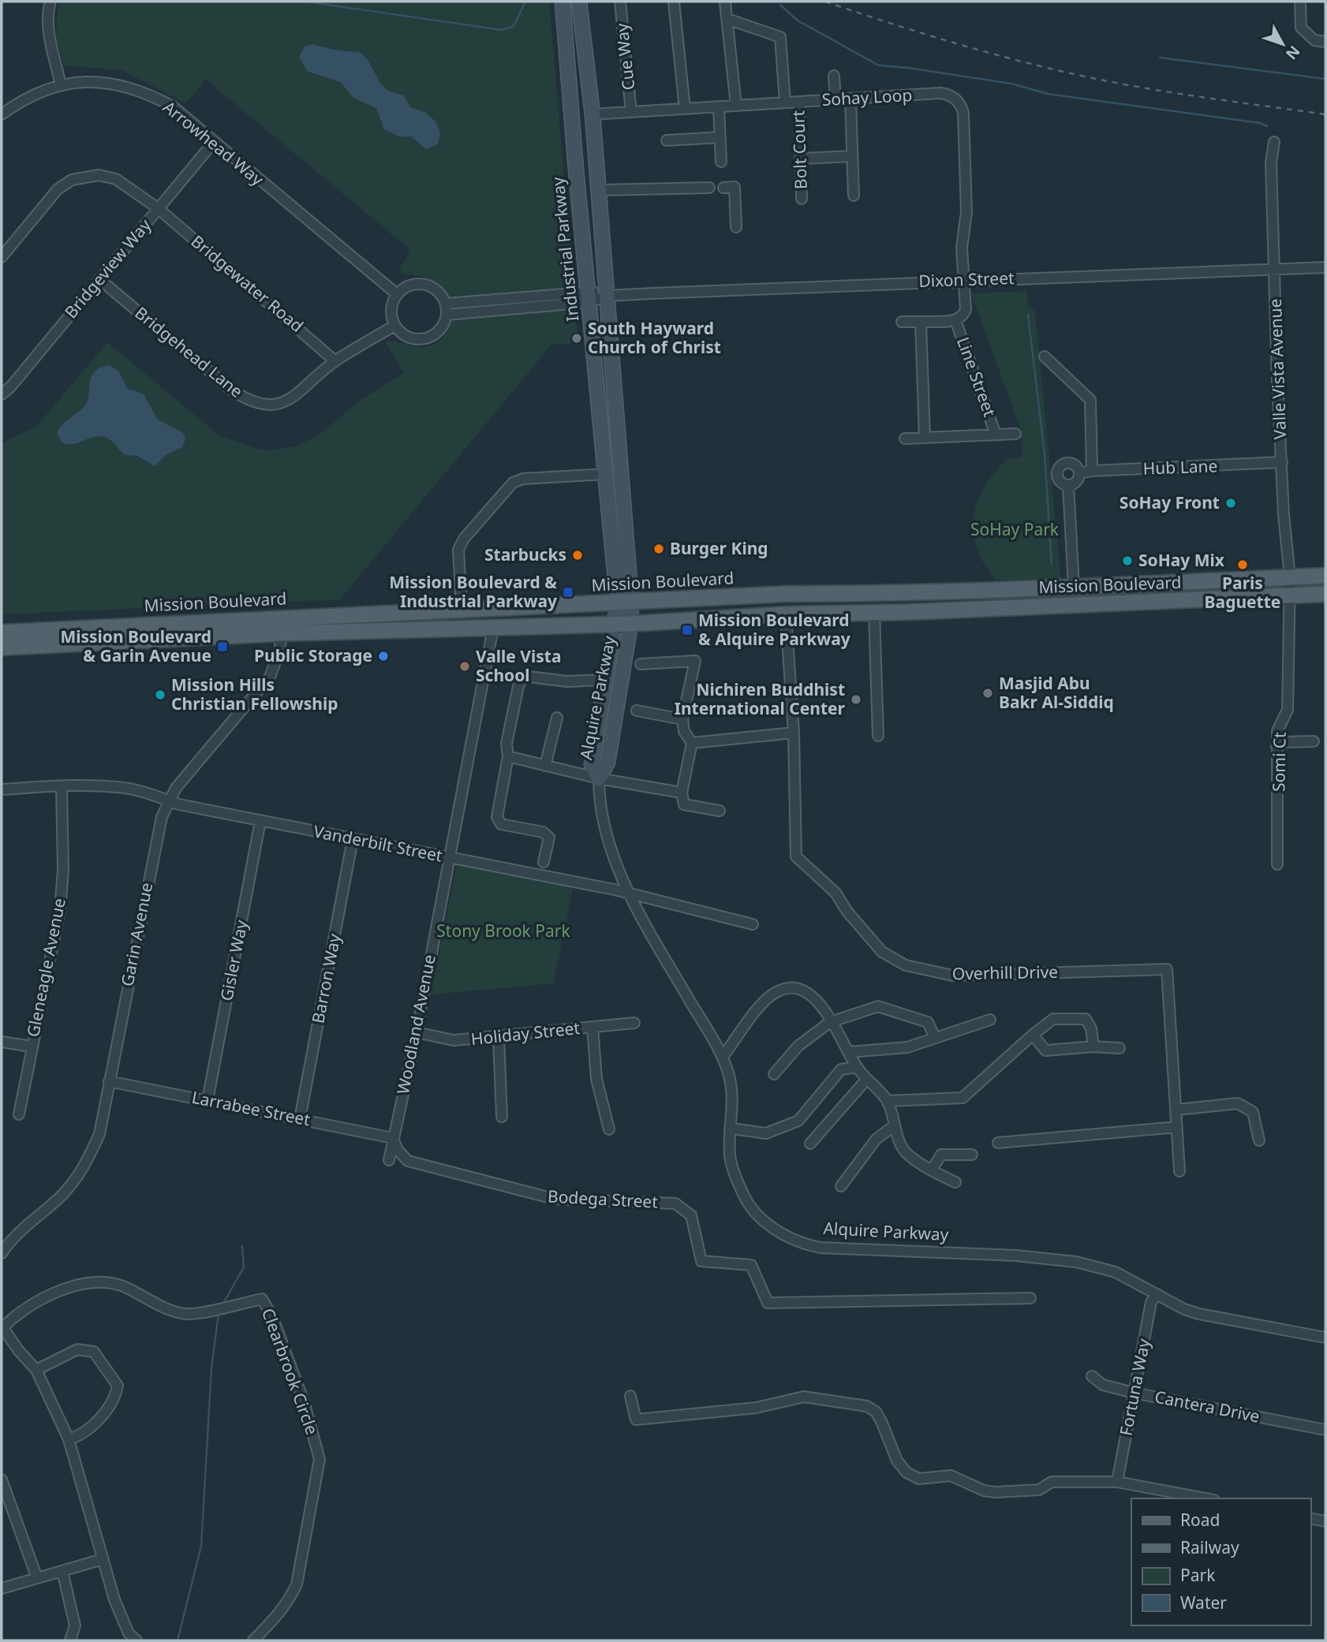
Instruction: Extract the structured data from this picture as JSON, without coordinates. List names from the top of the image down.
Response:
{
  "streets": {
    "main road": ["Industrial Parkway", "Mission Boulevard", "Alquire Parkway"],
    "street": [
      "Cue Way",
      "Sohay Loop",
      "Arrowhead Way",
      "Bolt Court",
      "Bridgeview Way",
      "Dixon Street",
      "Bridgewater Road",
      "Bridgehead Lane",
      "Valle Vista Avenue",
      "Line Street",
      "Hub Lane",
      "Somi Ct",
      "Vanderbilt Street",
      "Garin Avenue",
      "Gisler Way",
      "Gleneagle Avenue",
      "Overhill Drive",
      "Barron Way",
      "Woodland Avenue",
      "Holiday Street",
      "Larrabee Street",
      "Bodega Street",
      "Clearbrook Circle",
      "Fortuna Way",
      "Cantera Drive"
    ]
  },
  "crossings": [
    ["Cue Way", "Sohay Loop"],
    ["Sohay Loop", "Bolt Court"],
    ["Sohay Loop", "Industrial Parkway"],
    ["Sohay Loop", "Dixon Street"],
    ["Arrowhead Way", "Bridgeview Way"],
    ["Arrowhead Way", "Bridgehead Lane"],
    ["Industrial Parkway", "Dixon Street"],
    ["Industrial Parkway", "Mission Boulevard"],
    ["Industrial Parkway", "Alquire Parkway"],
    ["Bridgeview Way", "Bridgewater Road"],
    ["Bridgeview Way", "Bridgehead Lane"],
    ["Dixon Street", "Valle Vista Avenue"],
    ["Bridgewater Road", "Bridgehead Lane"],
    ["Valle Vista Avenue", "Hub Lane"],
    ["Valle Vista Avenue", "Mission Boulevard"],
    ["Valle Vista Avenue", "Somi Ct"],
    ["Hub Lane", "Mission Boulevard"],
    ["Mission Boulevard", "Alquire Parkway"],
    ["Mission Boulevard", "Somi Ct"],
    ["Mission Boulevard", "Garin Avenue"],
    ["Mission Boulevard", "Overhill Drive"],
    ["Mission Boulevard", "Woodland Avenue"],
    ["Alquire Parkway", "Vanderbilt Street"],
    ["Alquire Parkway", "Fortuna Way"],
    ["Vanderbilt Street", "Garin Avenue"],
    ["Vanderbilt Street", "Gisler Way"],
    ["Vanderbilt Street", "Gleneagle Avenue"],
    ["Vanderbilt Street", "Barron Way"],
    ["Vanderbilt Street", "Woodland Avenue"],
    ["Garin Avenue", "Larrabee Street"],
    ["Gisler Way", "Larrabee Street"],
    ["Barron Way", "Larrabee Street"],
    ["Woodland Avenue", "Holiday Street"],
    ["Woodland Avenue", "Larrabee Street"],
    ["Woodland Avenue", "Bodega Street"],
    ["Larrabee Street", "Bodega Street"],
    ["Fortuna Way", "Cantera Drive"]
  ],
  "parks": ["SoHay Park", "Stony Brook Park"],
  "places": {
    "other": [
      "South Hayward Church of Christ",
      "SoHay Front",
      "Burger King",
      "Starbucks",
      "SoHay Mix",
      "Paris Baguette",
      "Public Storage",
      "Valle Vista School",
      "Masjid Abu Bakr Al-Siddiq",
      "Mission Hills Christian Fellowship",
      "Nichiren Buddhist International Center"
    ],
    "transit": ["Mission Boulevard & Industrial Parkway", "Mission Boulevard & Alquire Parkway", "Mission Boulevard & Garin Avenue"]
  },
  "legend": [
    "Road",
    "Railway",
    "Park",
    "Water"
  ],
  "north": "bottom right"
}
